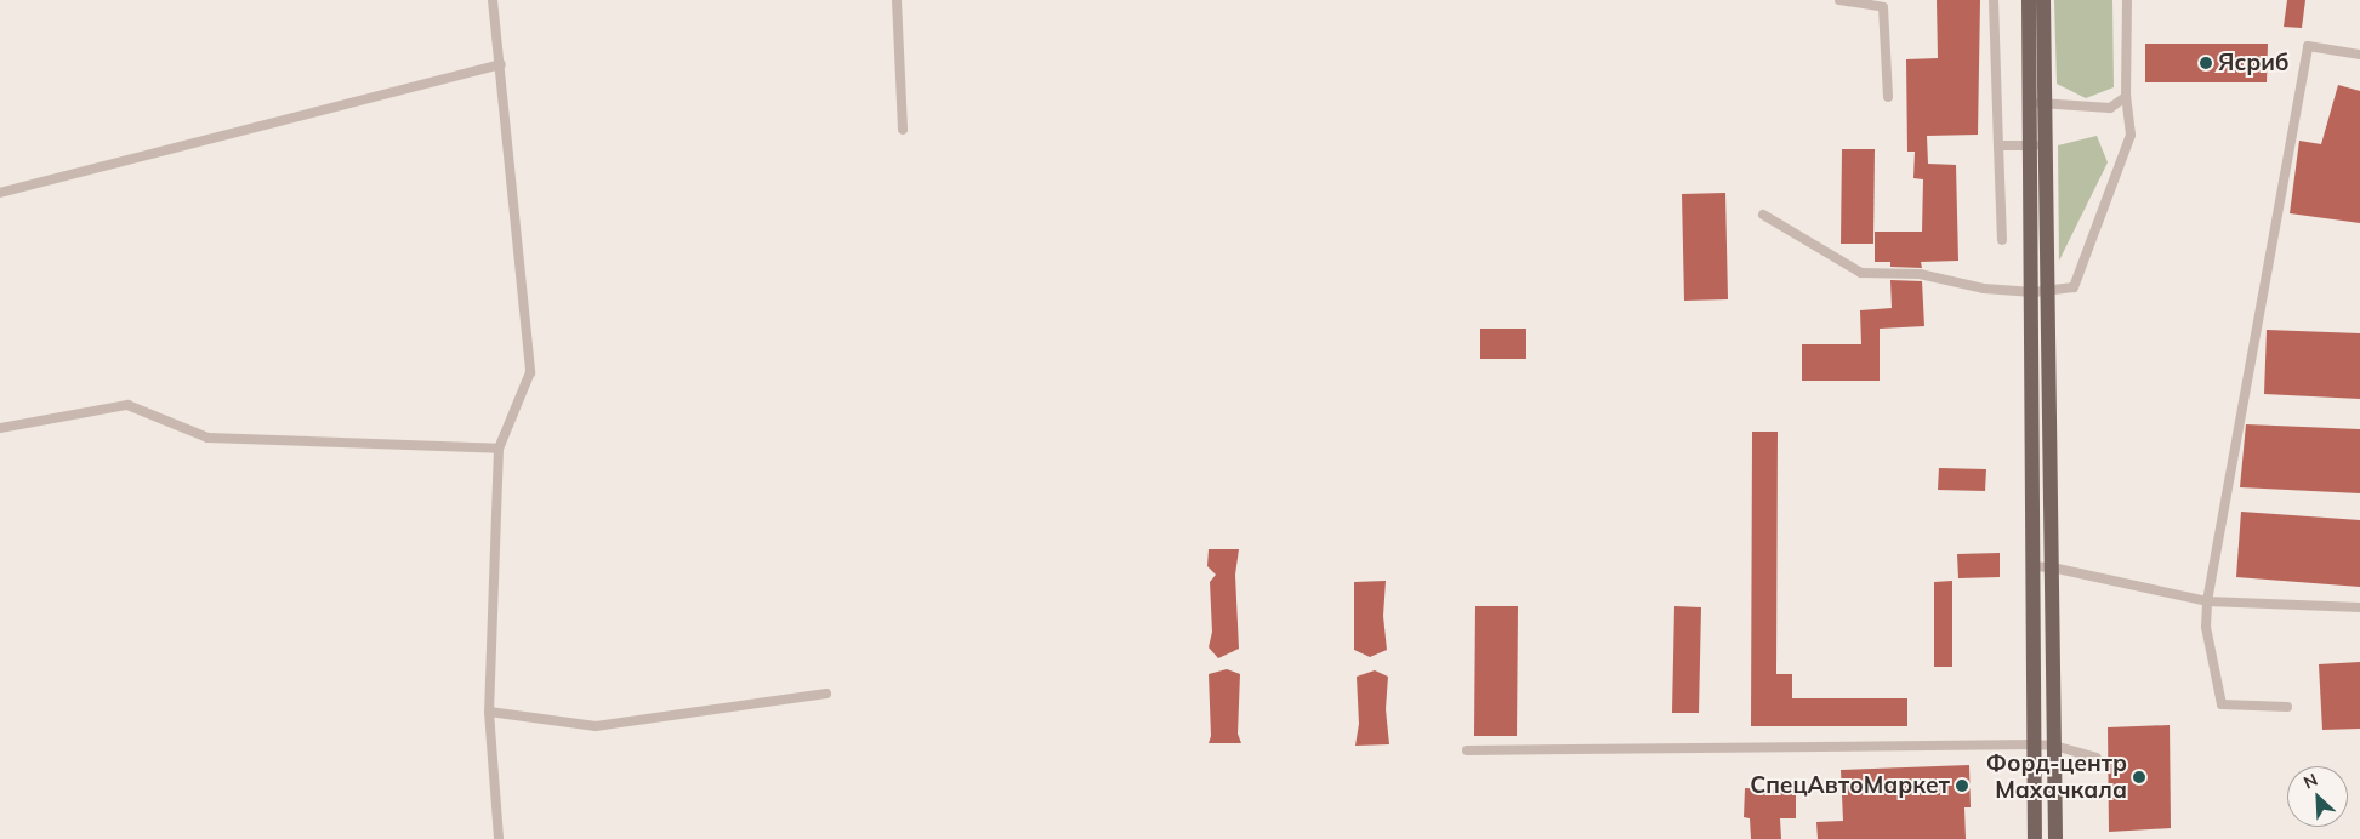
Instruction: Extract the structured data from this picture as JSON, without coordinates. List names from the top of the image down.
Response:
{
  "places": ["Ясриб", "Форд-центр Махачкала", "СпецАвтоМаркет"],
  "north": "top left"
}
